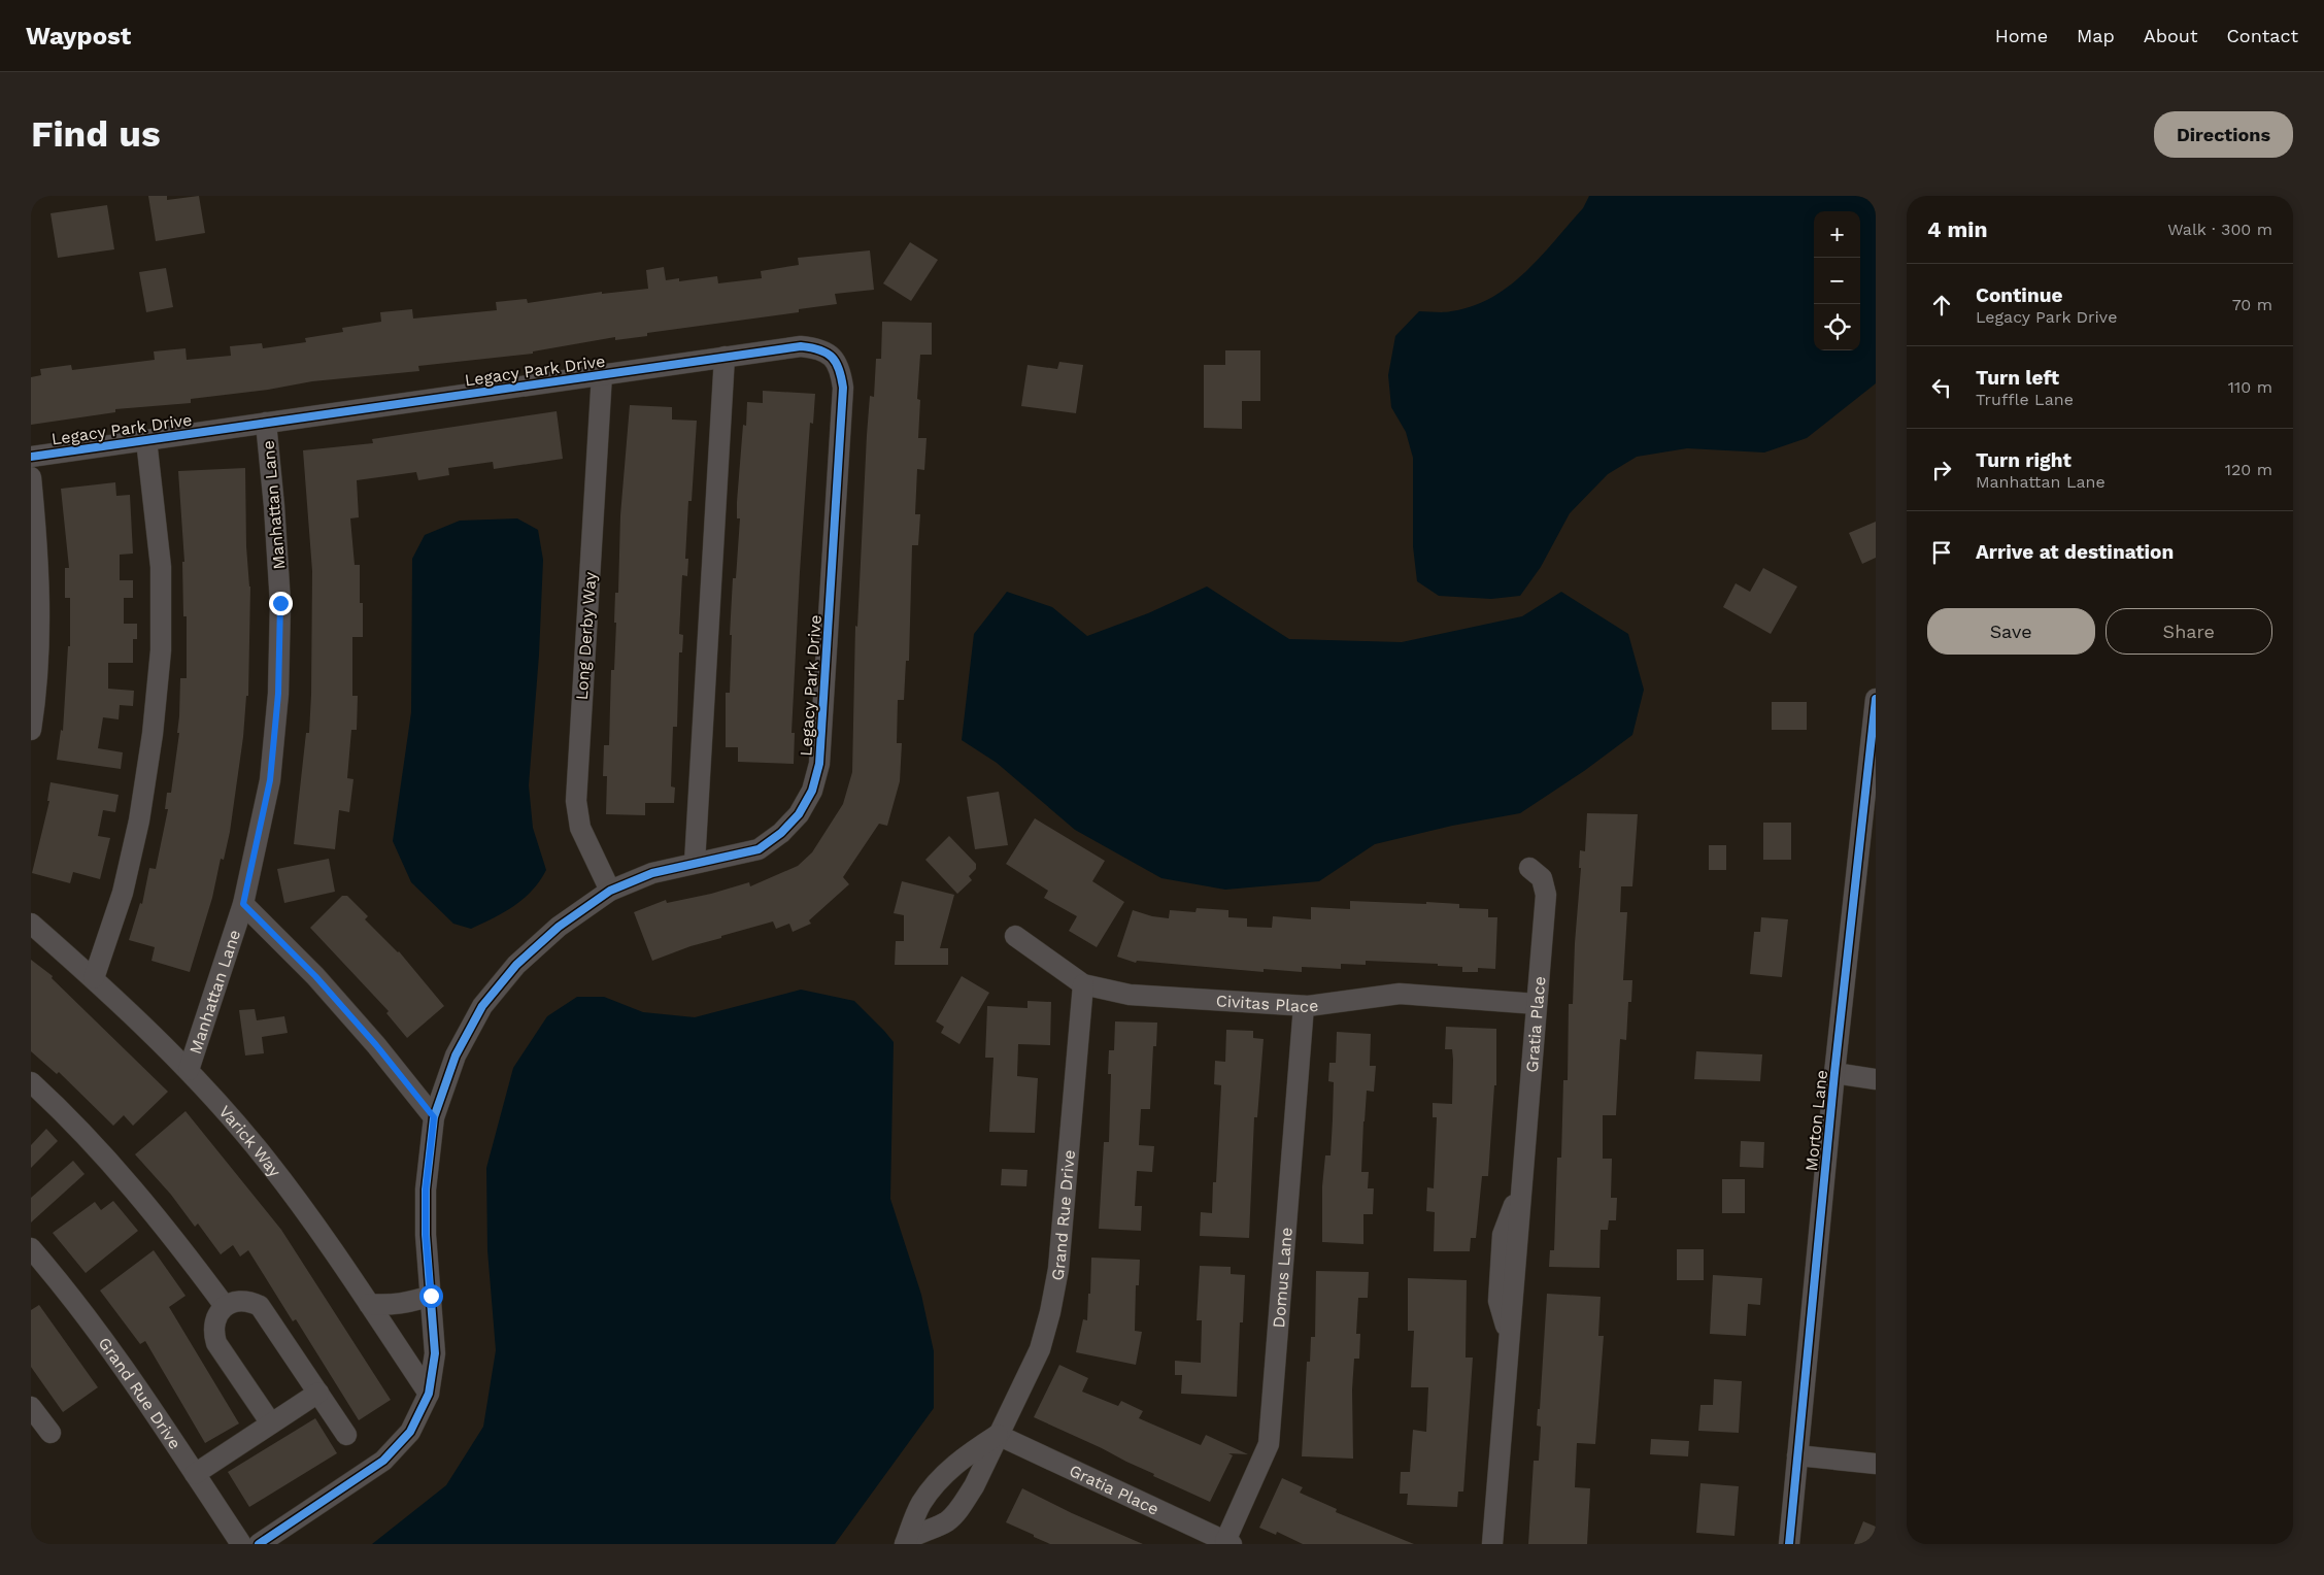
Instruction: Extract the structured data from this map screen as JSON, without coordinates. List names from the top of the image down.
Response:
{
  "streets": {
    "street": [
      "Legacy Park Drive",
      "Manhattan Lane",
      "Long Derby Way",
      "Civitas Place",
      "Gratia Place",
      "Morton Lane",
      "Varick Way",
      "Grand Rue Drive",
      "Domus Lane"
    ]
  },
  "crossings": [
    ["Legacy Park Drive", "Manhattan Lane"],
    ["Legacy Park Drive", "Long Derby Way"],
    ["Legacy Park Drive", "Varick Way"],
    ["Manhattan Lane", "Varick Way"],
    ["Civitas Place", "Gratia Place"],
    ["Civitas Place", "Grand Rue Drive"],
    ["Civitas Place", "Domus Lane"],
    ["Gratia Place", "Grand Rue Drive"],
    ["Gratia Place", "Domus Lane"]
  ],
  "page": {
    "header": "Waypost",
    "nav": [
      "Home",
      "Map",
      "About",
      "Contact"
    ],
    "buttons": [
      "Directions",
      ["Save", "Share"]
    ],
    "title": "Find us",
    "heading": ["4 min", "Walk · 300 m"],
    "map_buttons": ["+", "−"],
    "list": [
      ["Continue", "Legacy Park Drive", "70 m"],
      ["Turn left", "Truffle Lane", "110 m"],
      ["Turn right", "Manhattan Lane", "120 m"],
      "Arrive at destination"
    ]
  }
}
